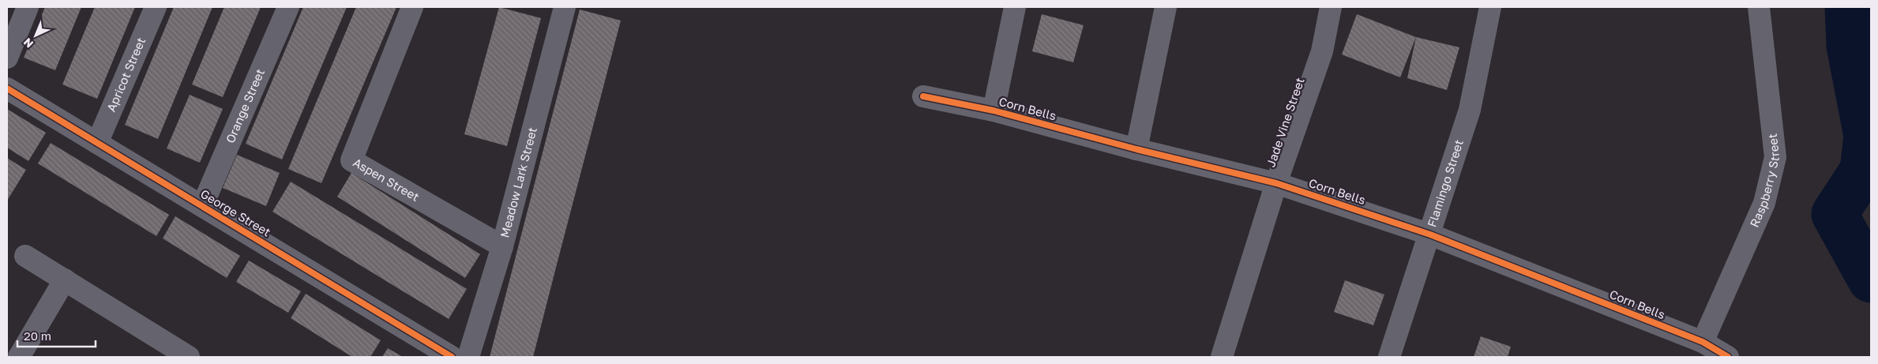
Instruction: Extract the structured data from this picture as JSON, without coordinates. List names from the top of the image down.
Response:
{
  "streets": {
    "street": [
      "Apricot Street",
      "Orange Street",
      "Corn Bells",
      "Jade Vine Street",
      "Aspen Street",
      "Raspberry Street",
      "Meadow Lark Street",
      "Flamingo Street",
      "George Street"
    ]
  },
  "crossings": [
    ["Apricot Street", "George Street"],
    ["Orange Street", "George Street"],
    ["Corn Bells", "Jade Vine Street"],
    ["Corn Bells", "Raspberry Street"],
    ["Corn Bells", "Flamingo Street"],
    ["Aspen Street", "Meadow Lark Street"]
  ],
  "scale_bar": "20 m",
  "north": "bottom left"
}
